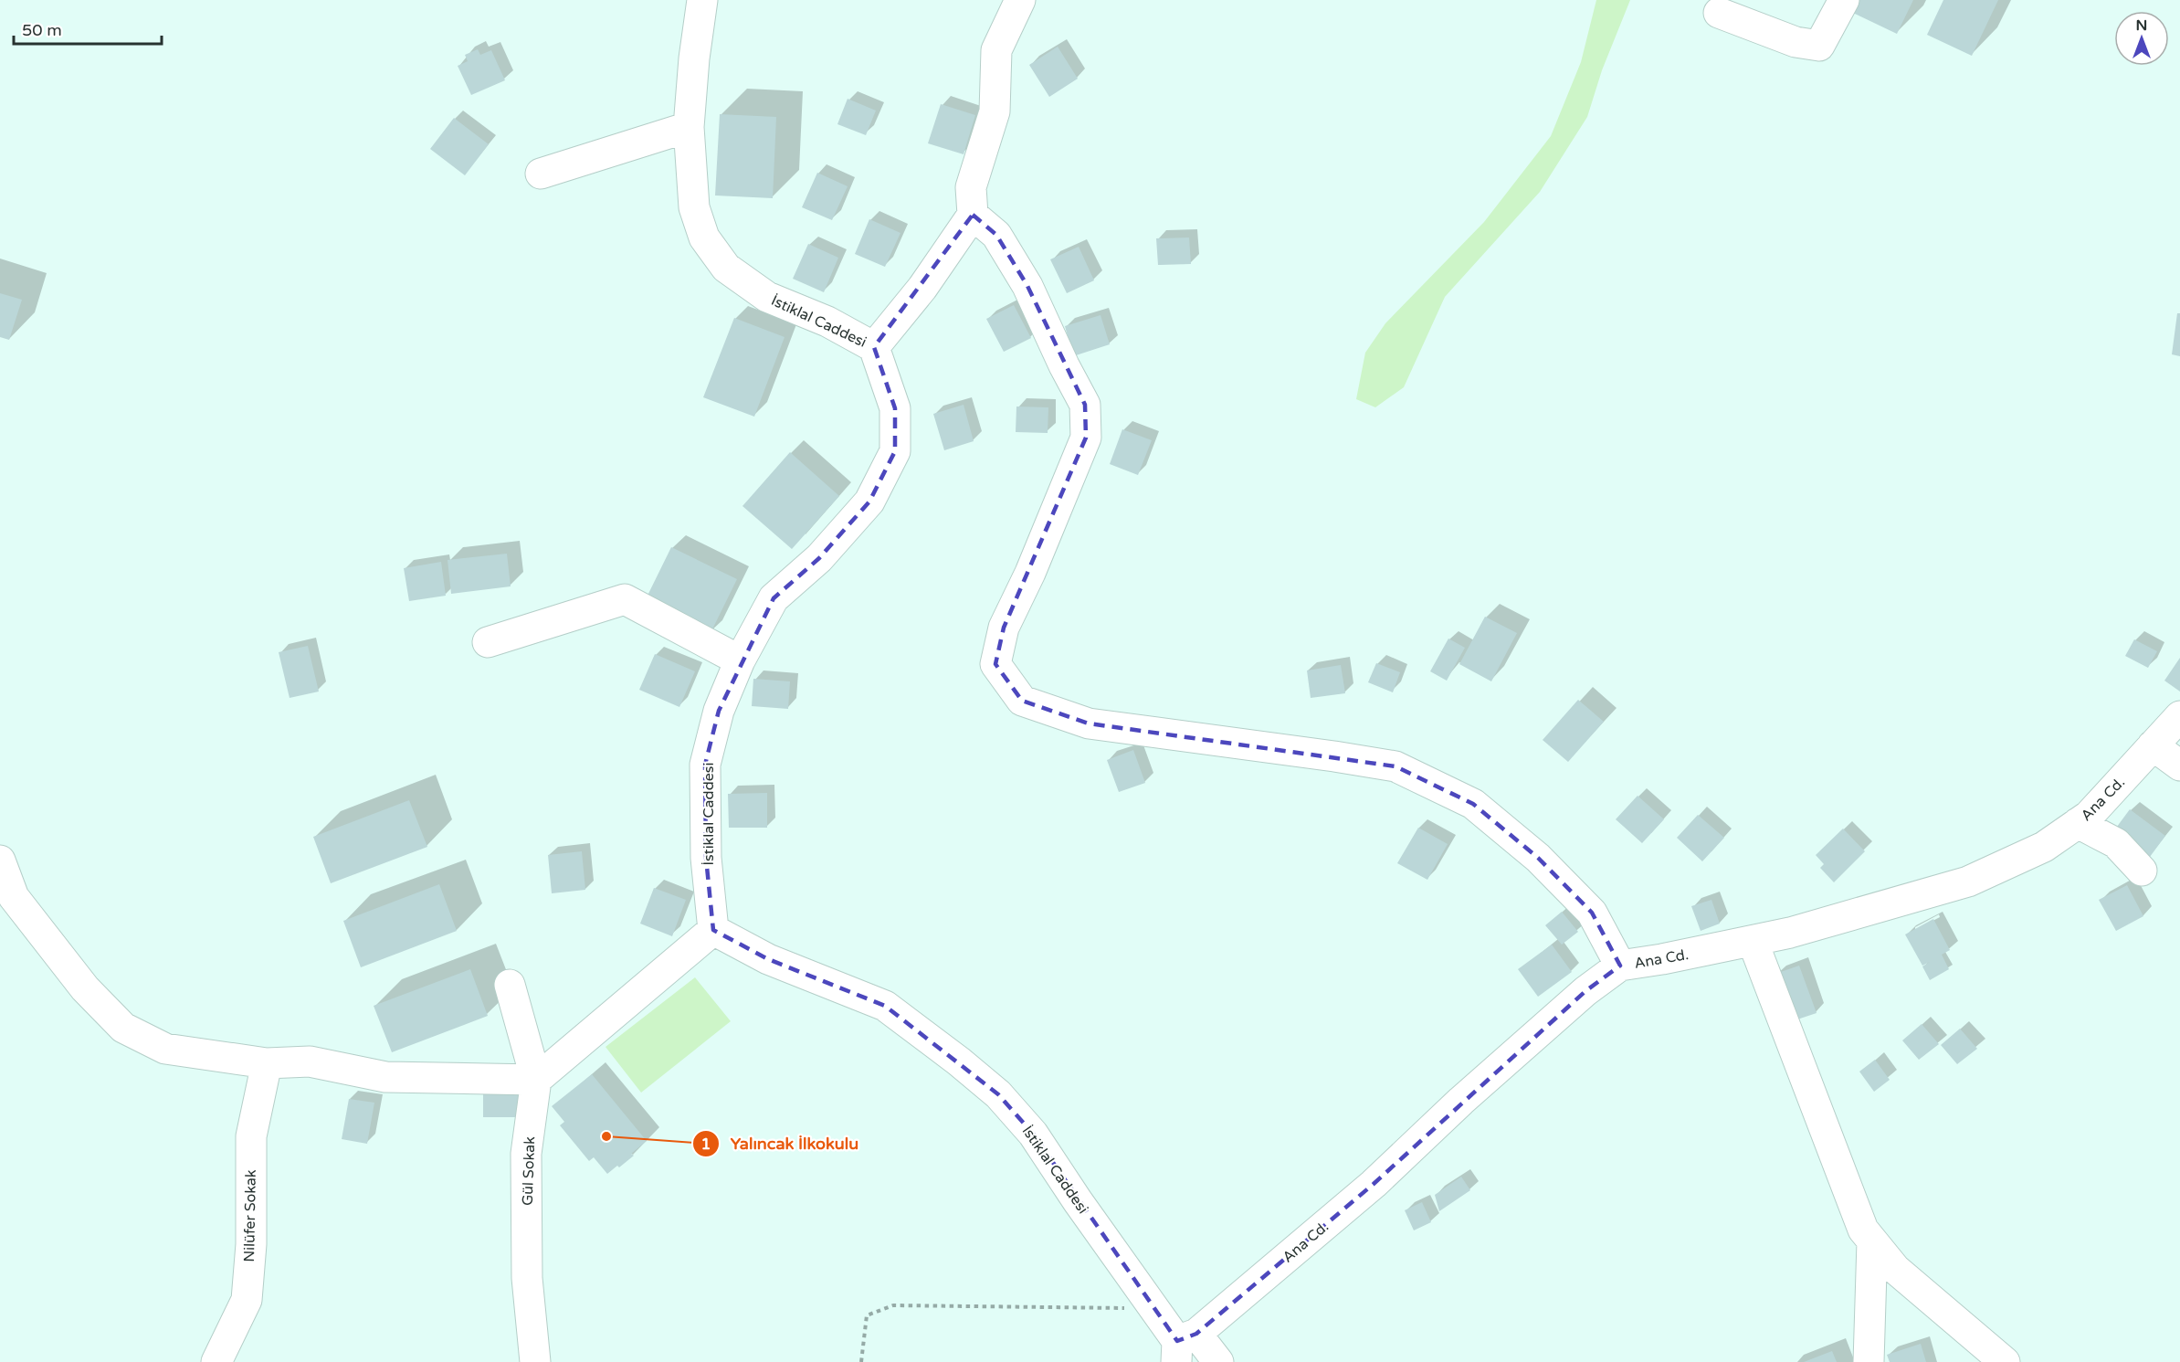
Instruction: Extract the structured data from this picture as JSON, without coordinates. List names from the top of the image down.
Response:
{
  "streets": {
    "street": [
      "İstiklal Caddesi",
      "Ana Cd.",
      "Gül Sokak",
      "Nilüfer Sokak"
    ]
  },
  "crossings": [
    ["İstiklal Caddesi", "Ana Cd."]
  ],
  "places": ["Yalıncak İlkokulu"],
  "scale_bar": "50 m",
  "north": "top"
}
